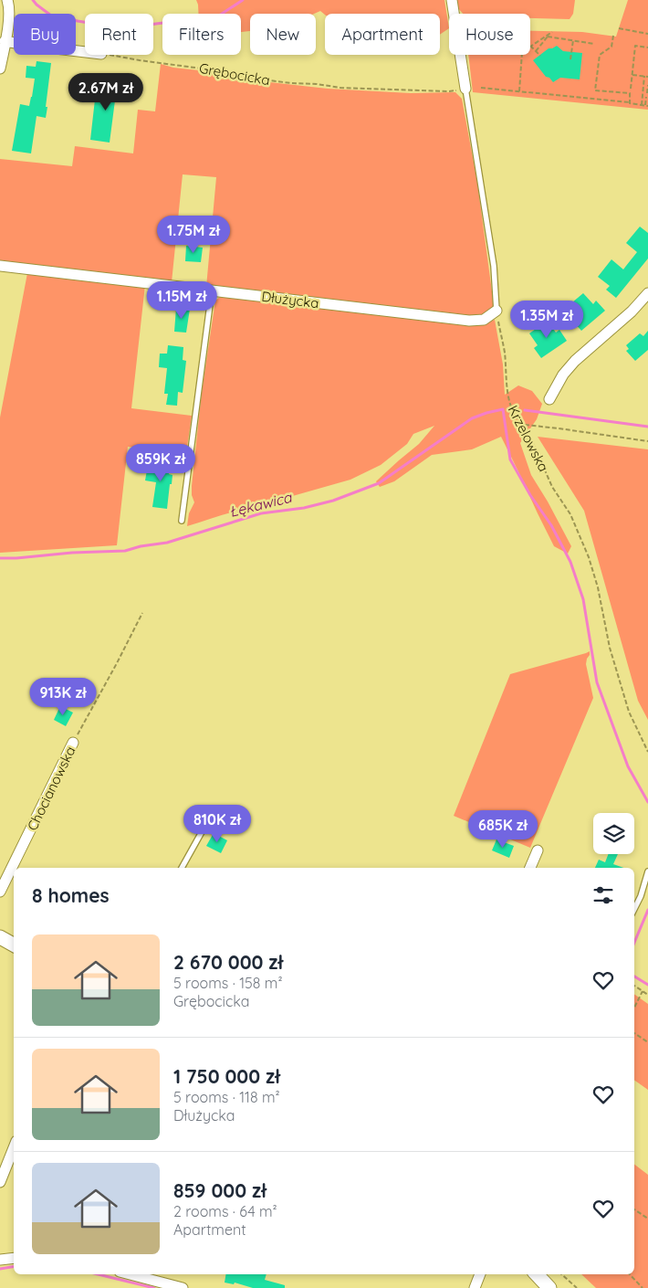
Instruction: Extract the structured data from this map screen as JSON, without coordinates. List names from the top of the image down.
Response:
{
  "streets": {
    "street": ["Dłużycka", "Chocianowska"],
    "path": ["Grębocicka", "Krzelowska"]
  },
  "crossings": [
    ["Dłużycka", "Krzelowska"]
  ],
  "water": ["Łękawica"],
  "page": {
    "chip": [
      "Buy",
      "Rent",
      "Filters",
      "New",
      "Apartment",
      "House"
    ],
    "price": [
      "2.67M zł",
      "1.75M zł",
      "1.15M zł",
      "1.35M zł",
      "859K zł",
      "913K zł",
      "810K zł",
      "685K zł"
    ],
    "heading": "8 homes",
    "list": [
      {
        "name": "2 670 000 zł",
        "note": "5 rooms · 158 m² · Grębocicka"
      },
      {
        "name": "1 750 000 zł",
        "note": "5 rooms · 118 m² · Dłużycka"
      },
      {
        "name": "859 000 zł",
        "note": "2 rooms · 64 m² · Apartment"
      }
    ]
  }
}
